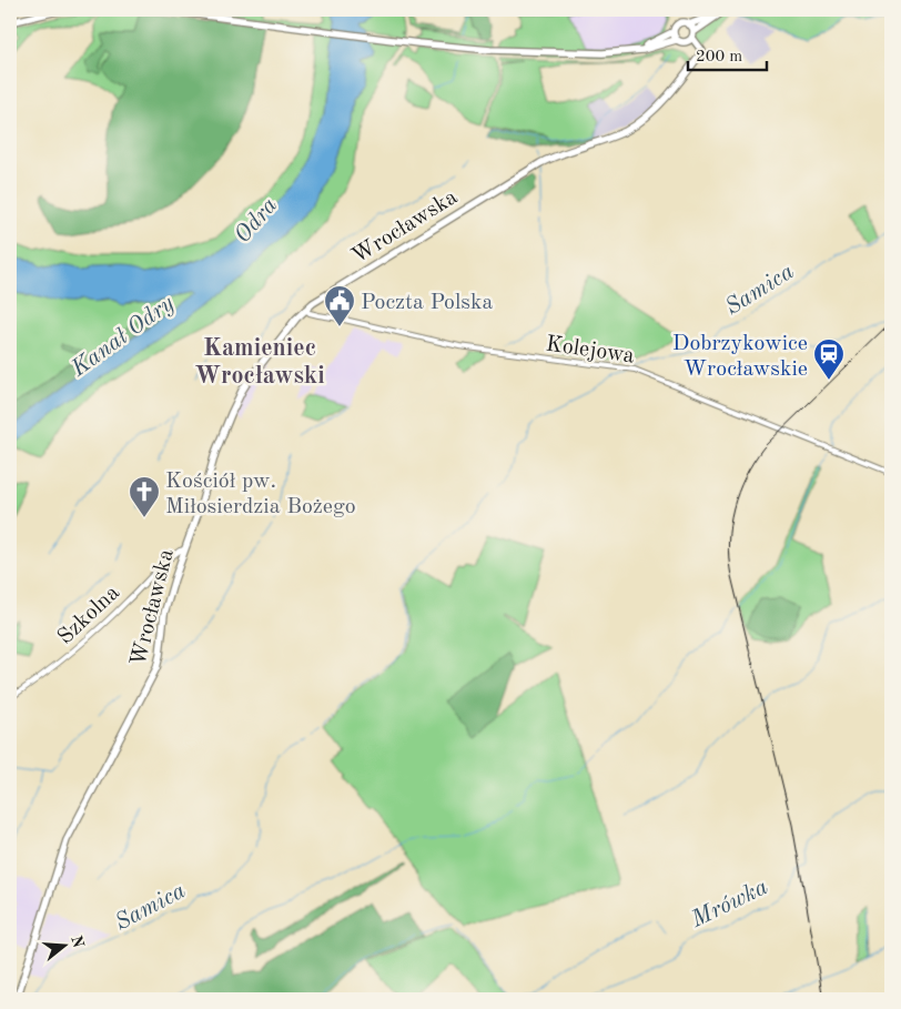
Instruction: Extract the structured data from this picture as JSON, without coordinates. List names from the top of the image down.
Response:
{
  "streets": {
    "main road": ["Wrocławska"],
    "street": ["Kolejowa", "Szkolna"]
  },
  "crossings": [
    ["Wrocławska", "Kolejowa"],
    ["Wrocławska", "Szkolna"]
  ],
  "districts": ["Kamieniec Wrocławski"],
  "water": [
    "Odra",
    "Samica",
    "Kanał Odry",
    "Mrówka"
  ],
  "places": {
    "public building": ["Poczta Polska"],
    "station": ["Dobrzykowice Wrocławskie"],
    "church": ["Kościół pw. Miłosierdzia Bożego"]
  },
  "scale_bar": "200 m",
  "north": "right"
}
